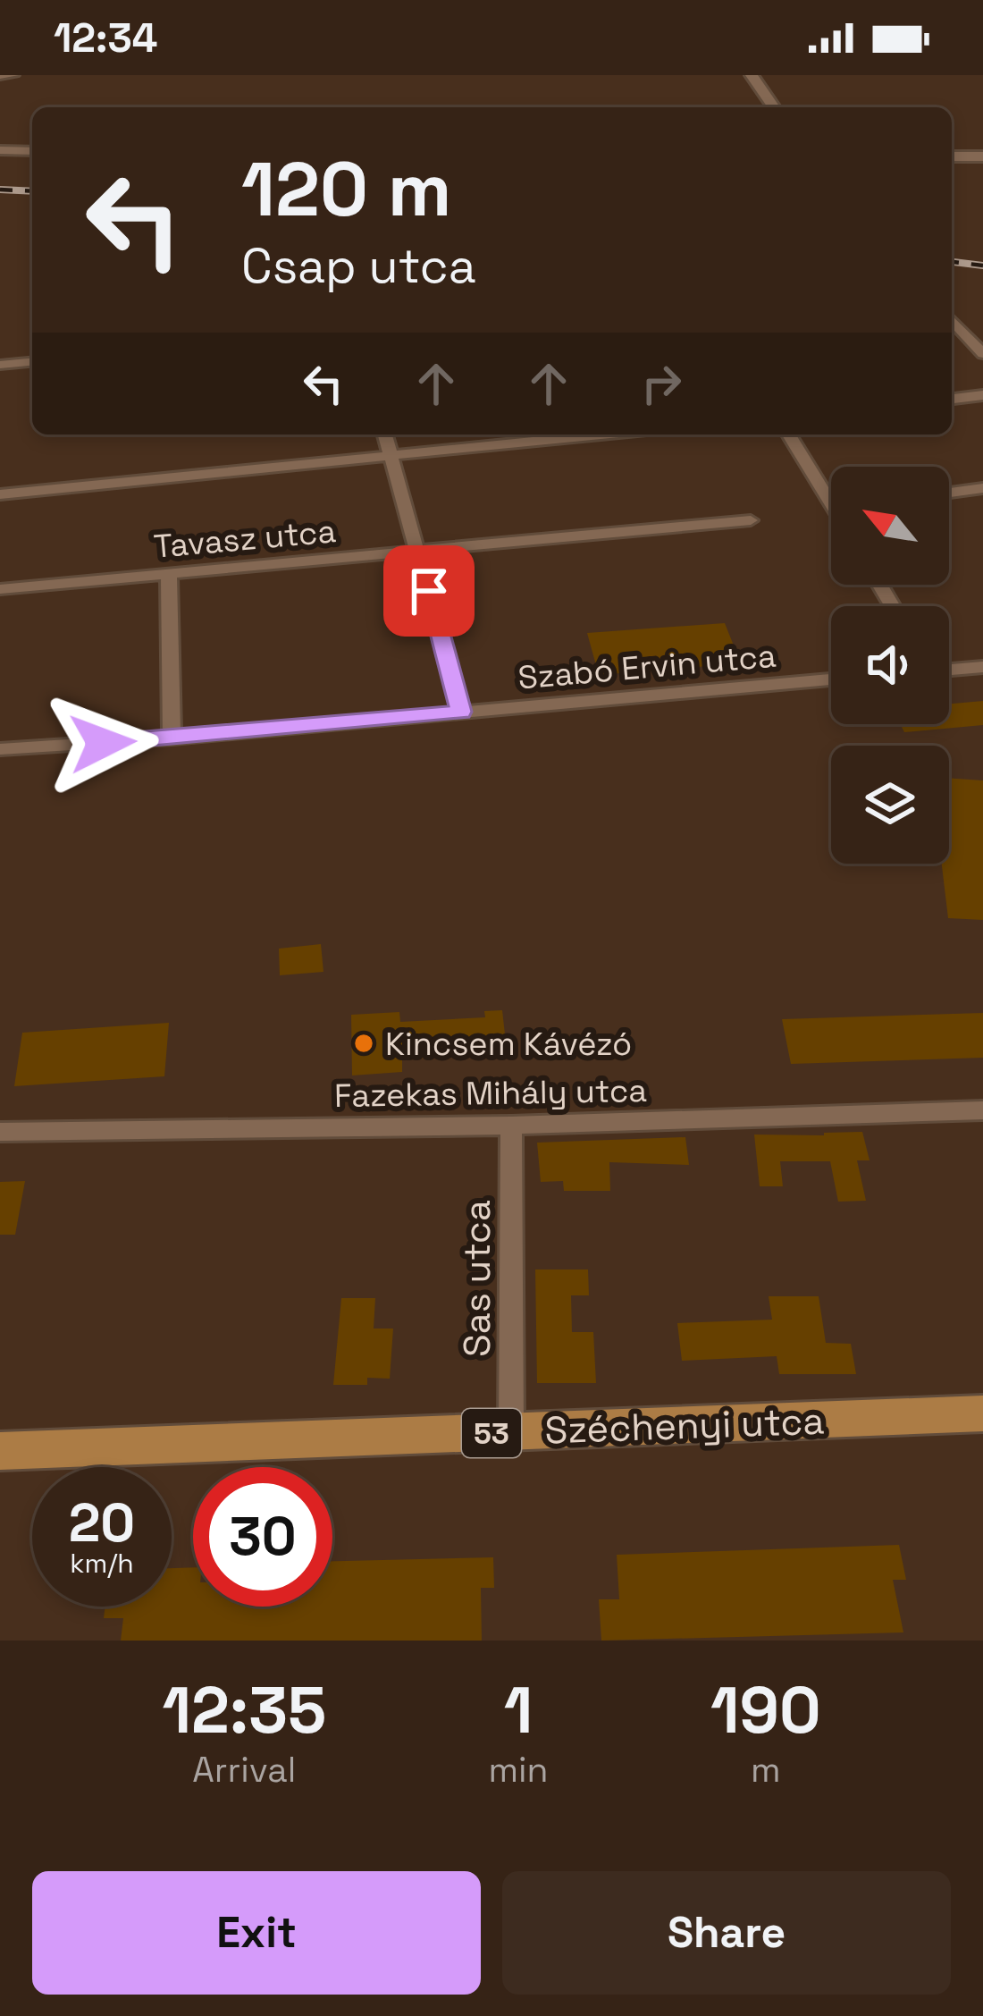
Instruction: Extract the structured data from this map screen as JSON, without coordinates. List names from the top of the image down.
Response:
{
  "streets": {
    "main road": ["Széchenyi utca", "53"],
    "street": [
      "Tavasz utca",
      "Szabó Ervin utca",
      "Fazekas Mihály utca",
      "Sas utca"
    ]
  },
  "crossings": [
    ["Fazekas Mihály utca", "Sas utca"],
    ["Sas utca", "Széchenyi utca"]
  ],
  "places": ["Kincsem Kávézó"],
  "north": "top left",
  "page": {
    "status": "12:34",
    "turn": ["120 m", "Csap utca"],
    "speed": "20 km/h",
    "limit": "30",
    "eta": [
      "12:35",
      "Arrival",
      "1",
      "min",
      "190",
      "m"
    ],
    "buttons": ["Exit", "Share"]
  }
}
